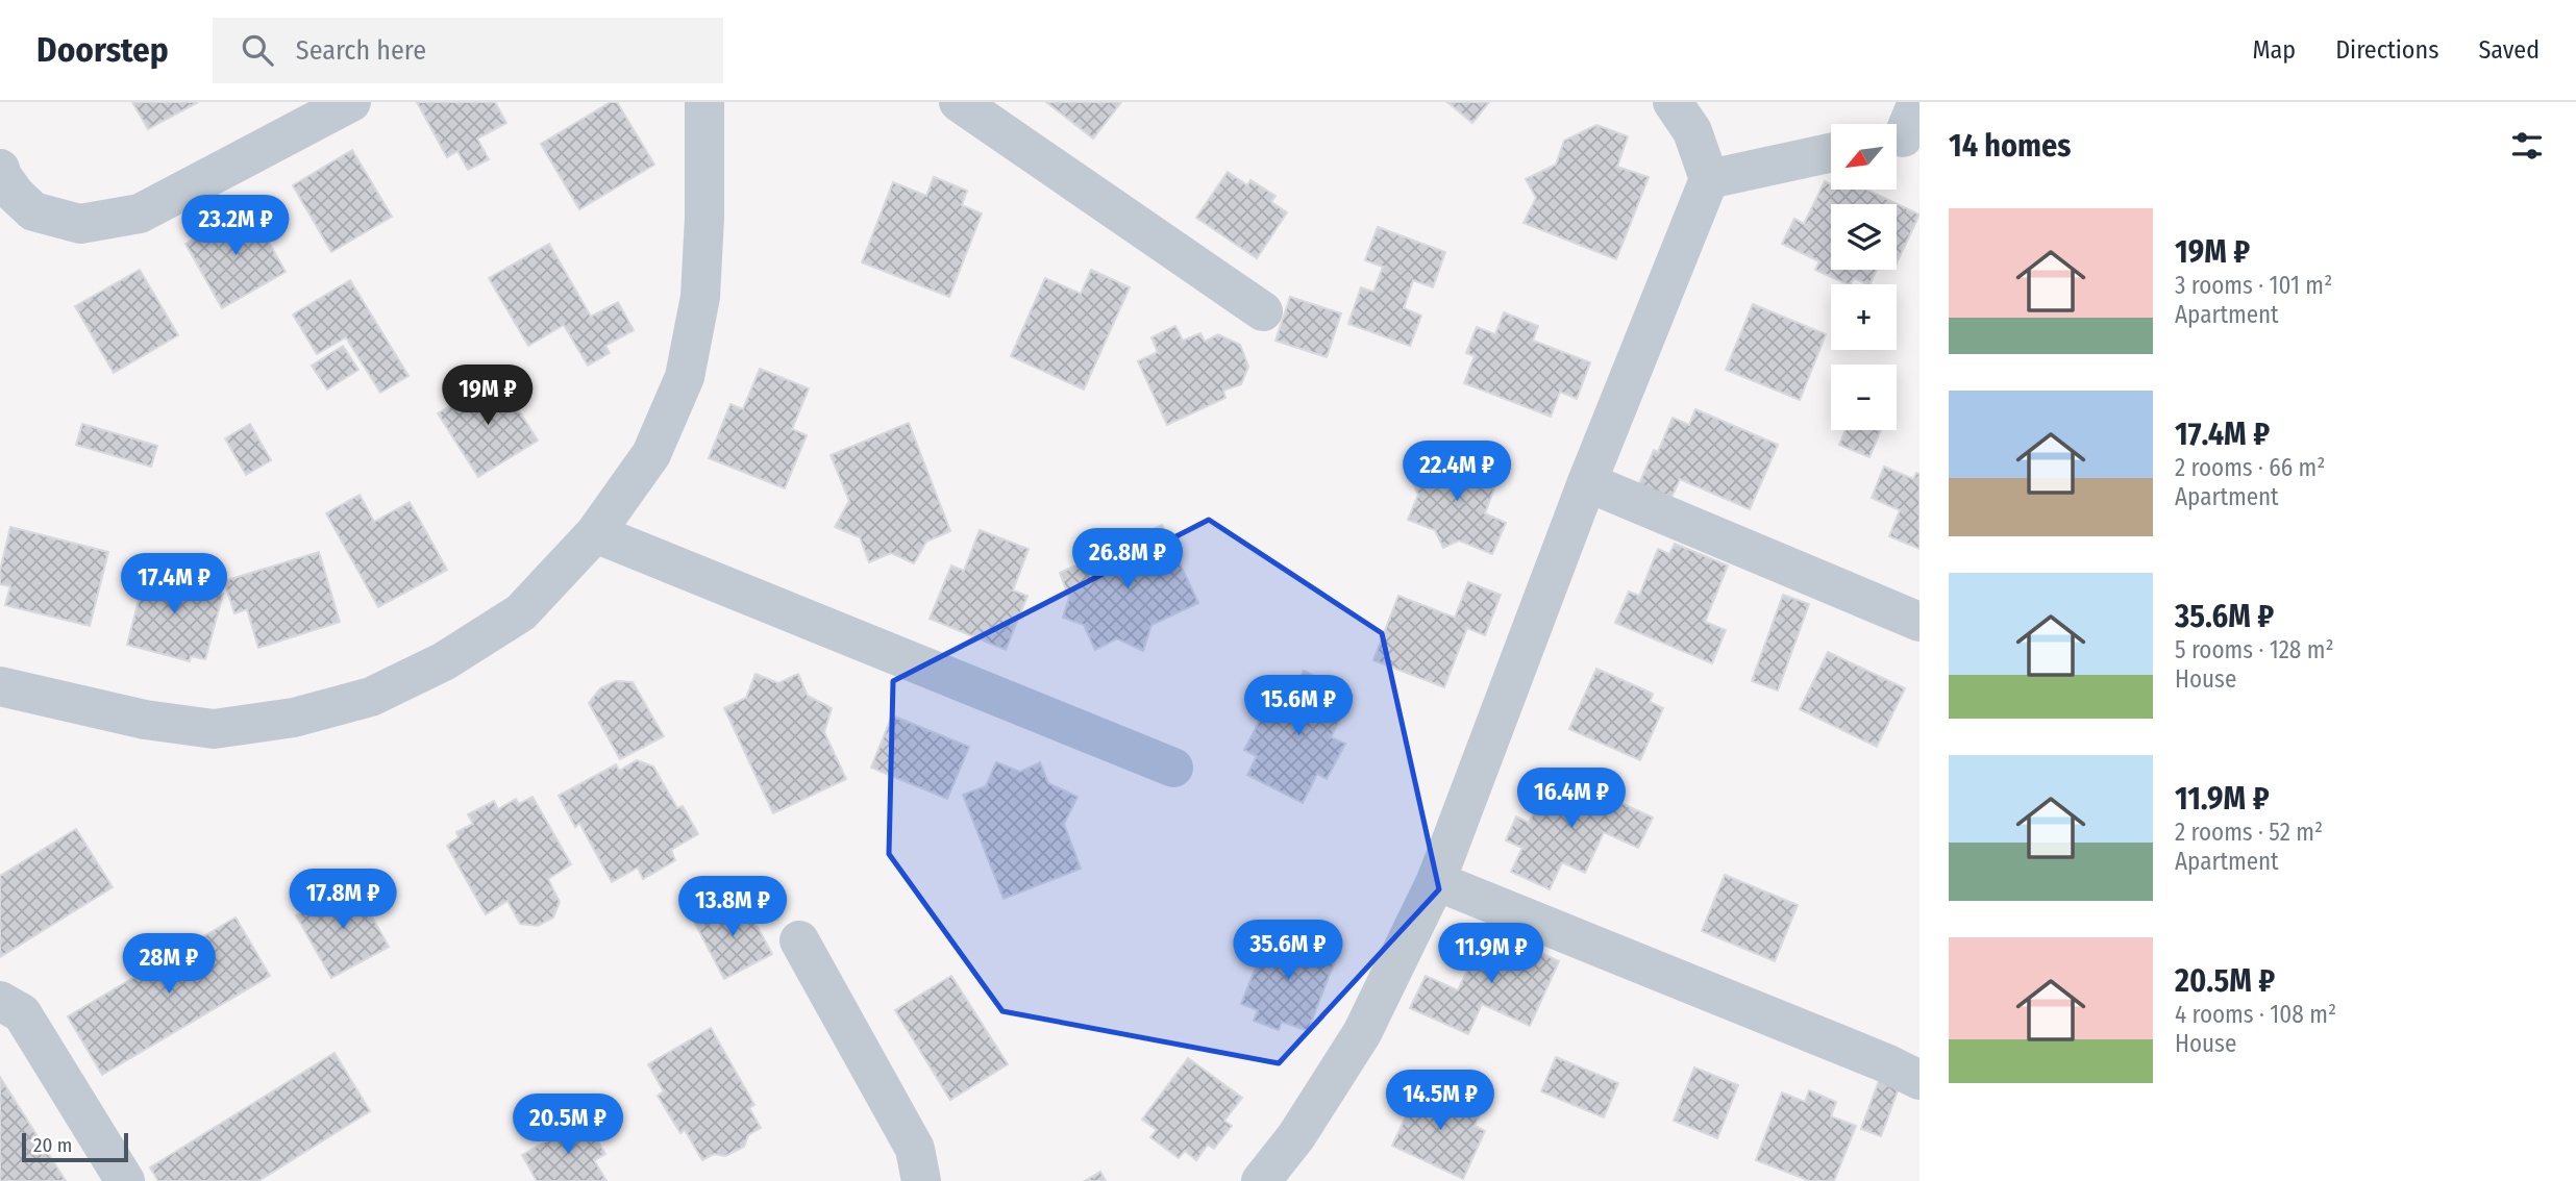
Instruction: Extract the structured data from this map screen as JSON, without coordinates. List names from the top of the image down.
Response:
{
  "scale_bar": "20 m",
  "north": "bottom left",
  "page": {
    "header": "Doorstep",
    "search": "Search here",
    "nav": ["Map", "Directions", "Saved"],
    "heading": "14 homes",
    "map_buttons": ["+", "−"],
    "list": [
      {
        "name": "19M ₽",
        "note": "3 rooms · 101 m² · Apartment"
      },
      {
        "name": "17.4M ₽",
        "note": "2 rooms · 66 m² · Apartment"
      },
      {
        "name": "35.6M ₽",
        "note": "5 rooms · 128 m² · House"
      },
      {
        "name": "11.9M ₽",
        "note": "2 rooms · 52 m² · Apartment"
      },
      {
        "name": "20.5M ₽",
        "note": "4 rooms · 108 m² · House"
      }
    ],
    "price": [
      "23.2M ₽",
      "19M ₽",
      "22.4M ₽",
      "26.8M ₽",
      "17.4M ₽",
      "15.6M ₽",
      "16.4M ₽",
      "17.8M ₽",
      "13.8M ₽",
      "35.6M ₽",
      "11.9M ₽",
      "28M ₽",
      "14.5M ₽",
      "20.5M ₽"
    ],
    "scale": "20 m"
  }
}
